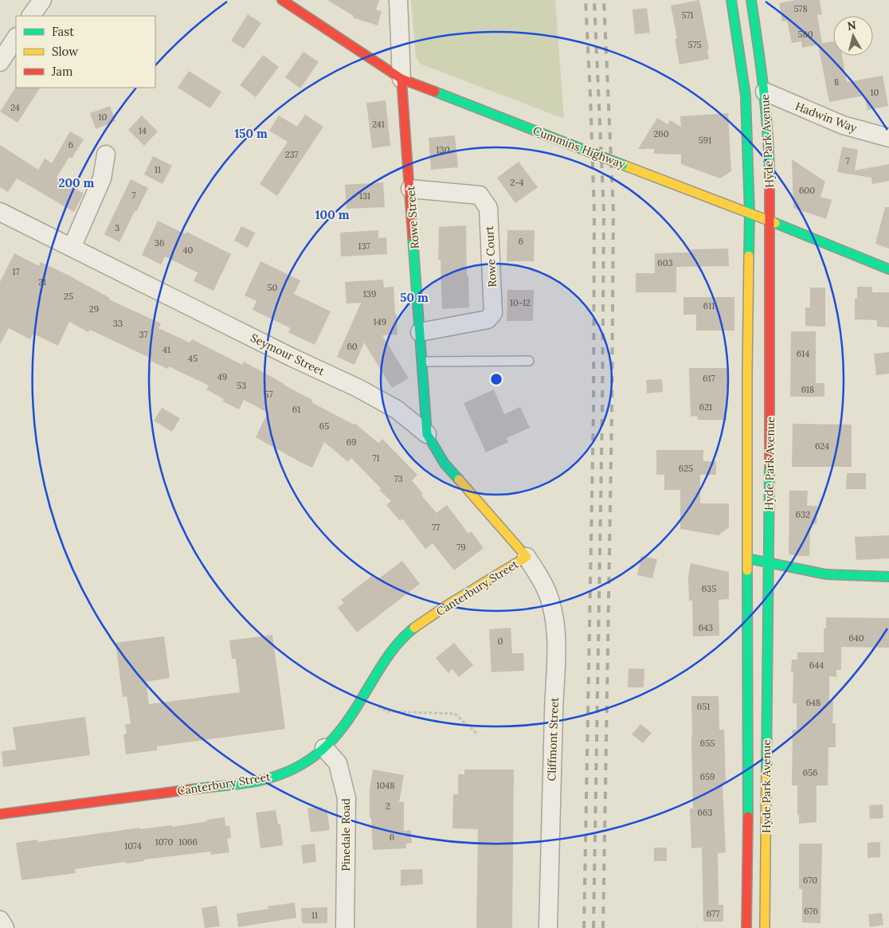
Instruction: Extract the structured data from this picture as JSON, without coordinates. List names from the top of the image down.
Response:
{
  "streets": {
    "main road": [
      "Hyde Park Avenue",
      "Cummins Highway",
      "Rowe Street",
      "Seymour Street",
      "Canterbury Street"
    ],
    "street": [
      "Hadwin Way",
      "Rowe Court",
      "Cliffmont Street",
      "Pinedale Road"
    ]
  },
  "crossings": [
    ["Hadwin Way", "Hyde Park Avenue"],
    ["Hyde Park Avenue", "Cummins Highway"],
    ["Cummins Highway", "Rowe Street"],
    ["Rowe Street", "Rowe Court"],
    ["Rowe Street", "Seymour Street"],
    ["Seymour Street", "Canterbury Street"],
    ["Seymour Street", "Cliffmont Street"],
    ["Canterbury Street", "Cliffmont Street"],
    ["Canterbury Street", "Pinedale Road"]
  ],
  "house_numbers": [
    "578",
    "571",
    "580",
    "575",
    "8",
    "10",
    "24",
    "10",
    "241",
    "14",
    "260",
    "591",
    "6",
    "130",
    "237",
    "7",
    "11",
    "2-4",
    "600",
    "7",
    "131",
    "3",
    "6",
    "36",
    "137",
    "40",
    "603",
    "17",
    "21",
    "50",
    "139",
    "25",
    "10-12",
    "611",
    "29",
    "149",
    "33",
    "37",
    "60",
    "41",
    "614",
    "45",
    "49",
    "617",
    "53",
    "618",
    "57",
    "621",
    "61",
    "65",
    "69",
    "624",
    "71",
    "625",
    "73",
    "632",
    "77",
    "79",
    "635",
    "643",
    "640",
    "0",
    "644",
    "648",
    "651",
    "655",
    "656",
    "659",
    "1048",
    "2",
    "663",
    "6",
    "1070",
    "1066",
    "1074",
    "670",
    "676",
    "677",
    "11"
  ],
  "legend": ["Fast", "Slow", "Jam"],
  "north": "top",
  "rings": [
    "150 m",
    "200 m",
    "100 m",
    "50 m"
  ]
}
